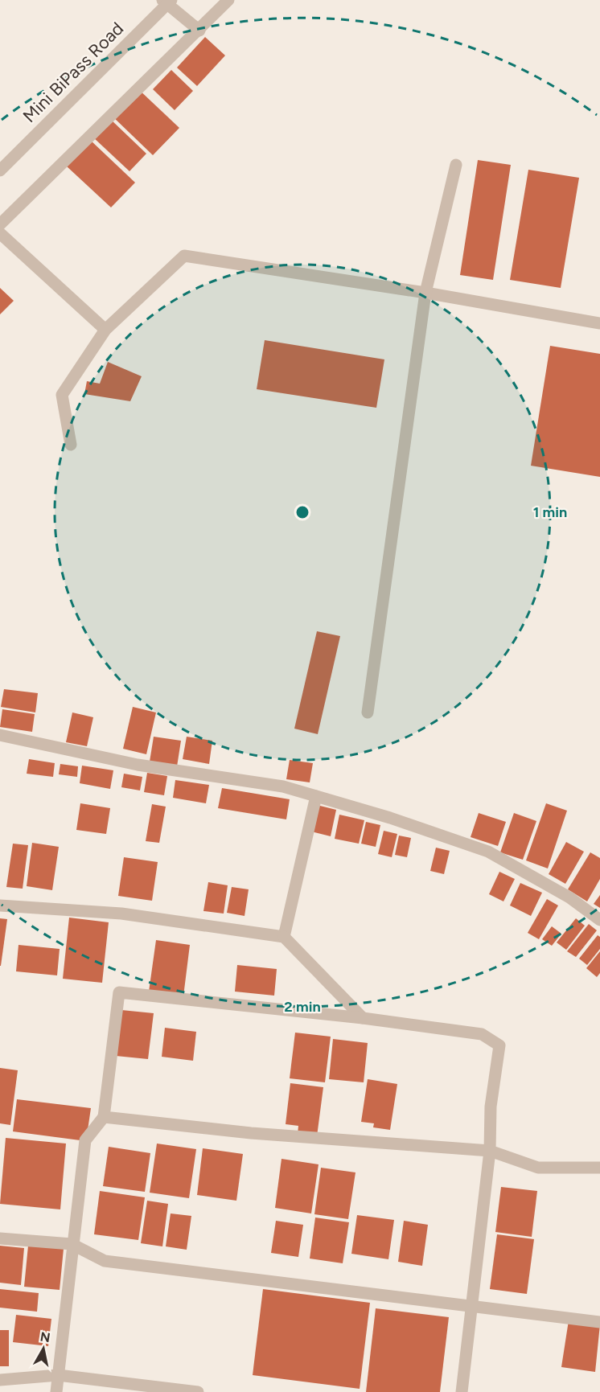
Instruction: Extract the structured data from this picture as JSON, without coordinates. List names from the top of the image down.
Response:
{
  "streets": {
    "street": ["Mini BiPass Road"]
  },
  "north": "top",
  "rings": ["1 min", "2 min"]
}
